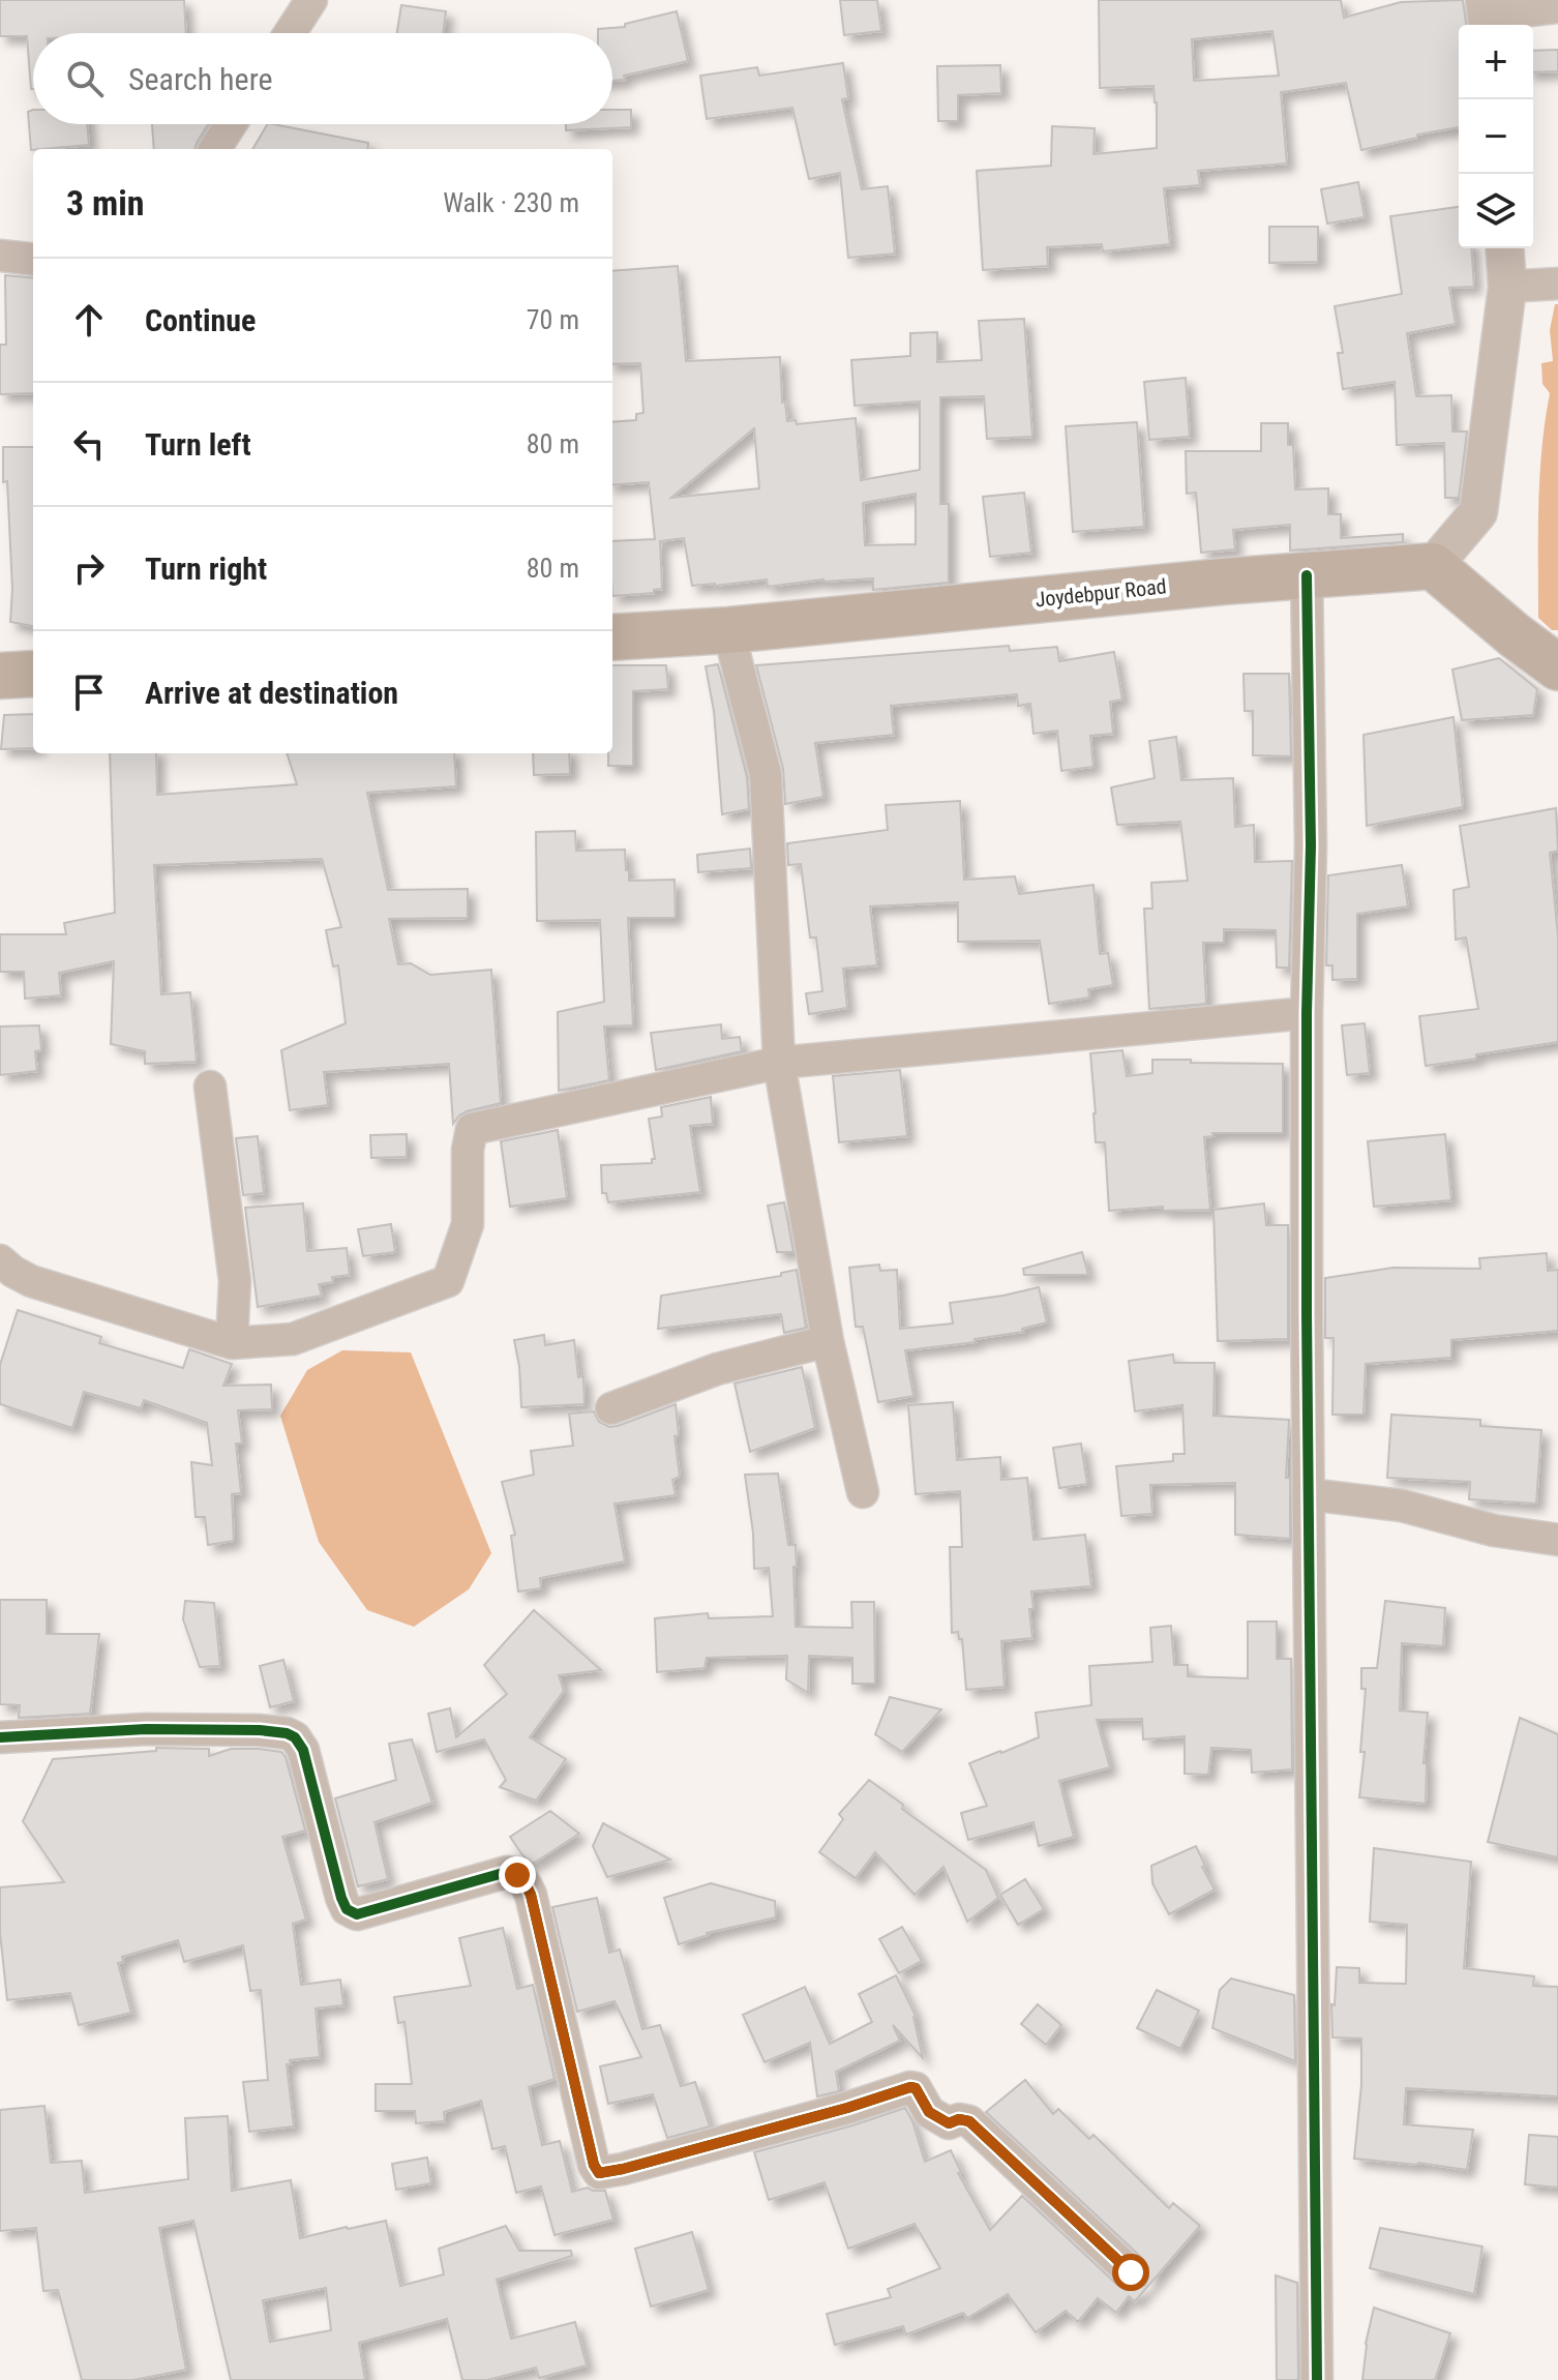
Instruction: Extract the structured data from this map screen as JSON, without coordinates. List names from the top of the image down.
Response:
{
  "streets": {
    "main road": ["Joydebpur Road"]
  },
  "page": {
    "map_buttons": ["+", "−"],
    "search": "Search here",
    "heading": ["3 min", "Walk · 230 m"],
    "list": [
      ["Continue", "70 m"],
      ["Turn left", "80 m"],
      ["Turn right", "80 m"],
      "Arrive at destination"
    ]
  }
}
